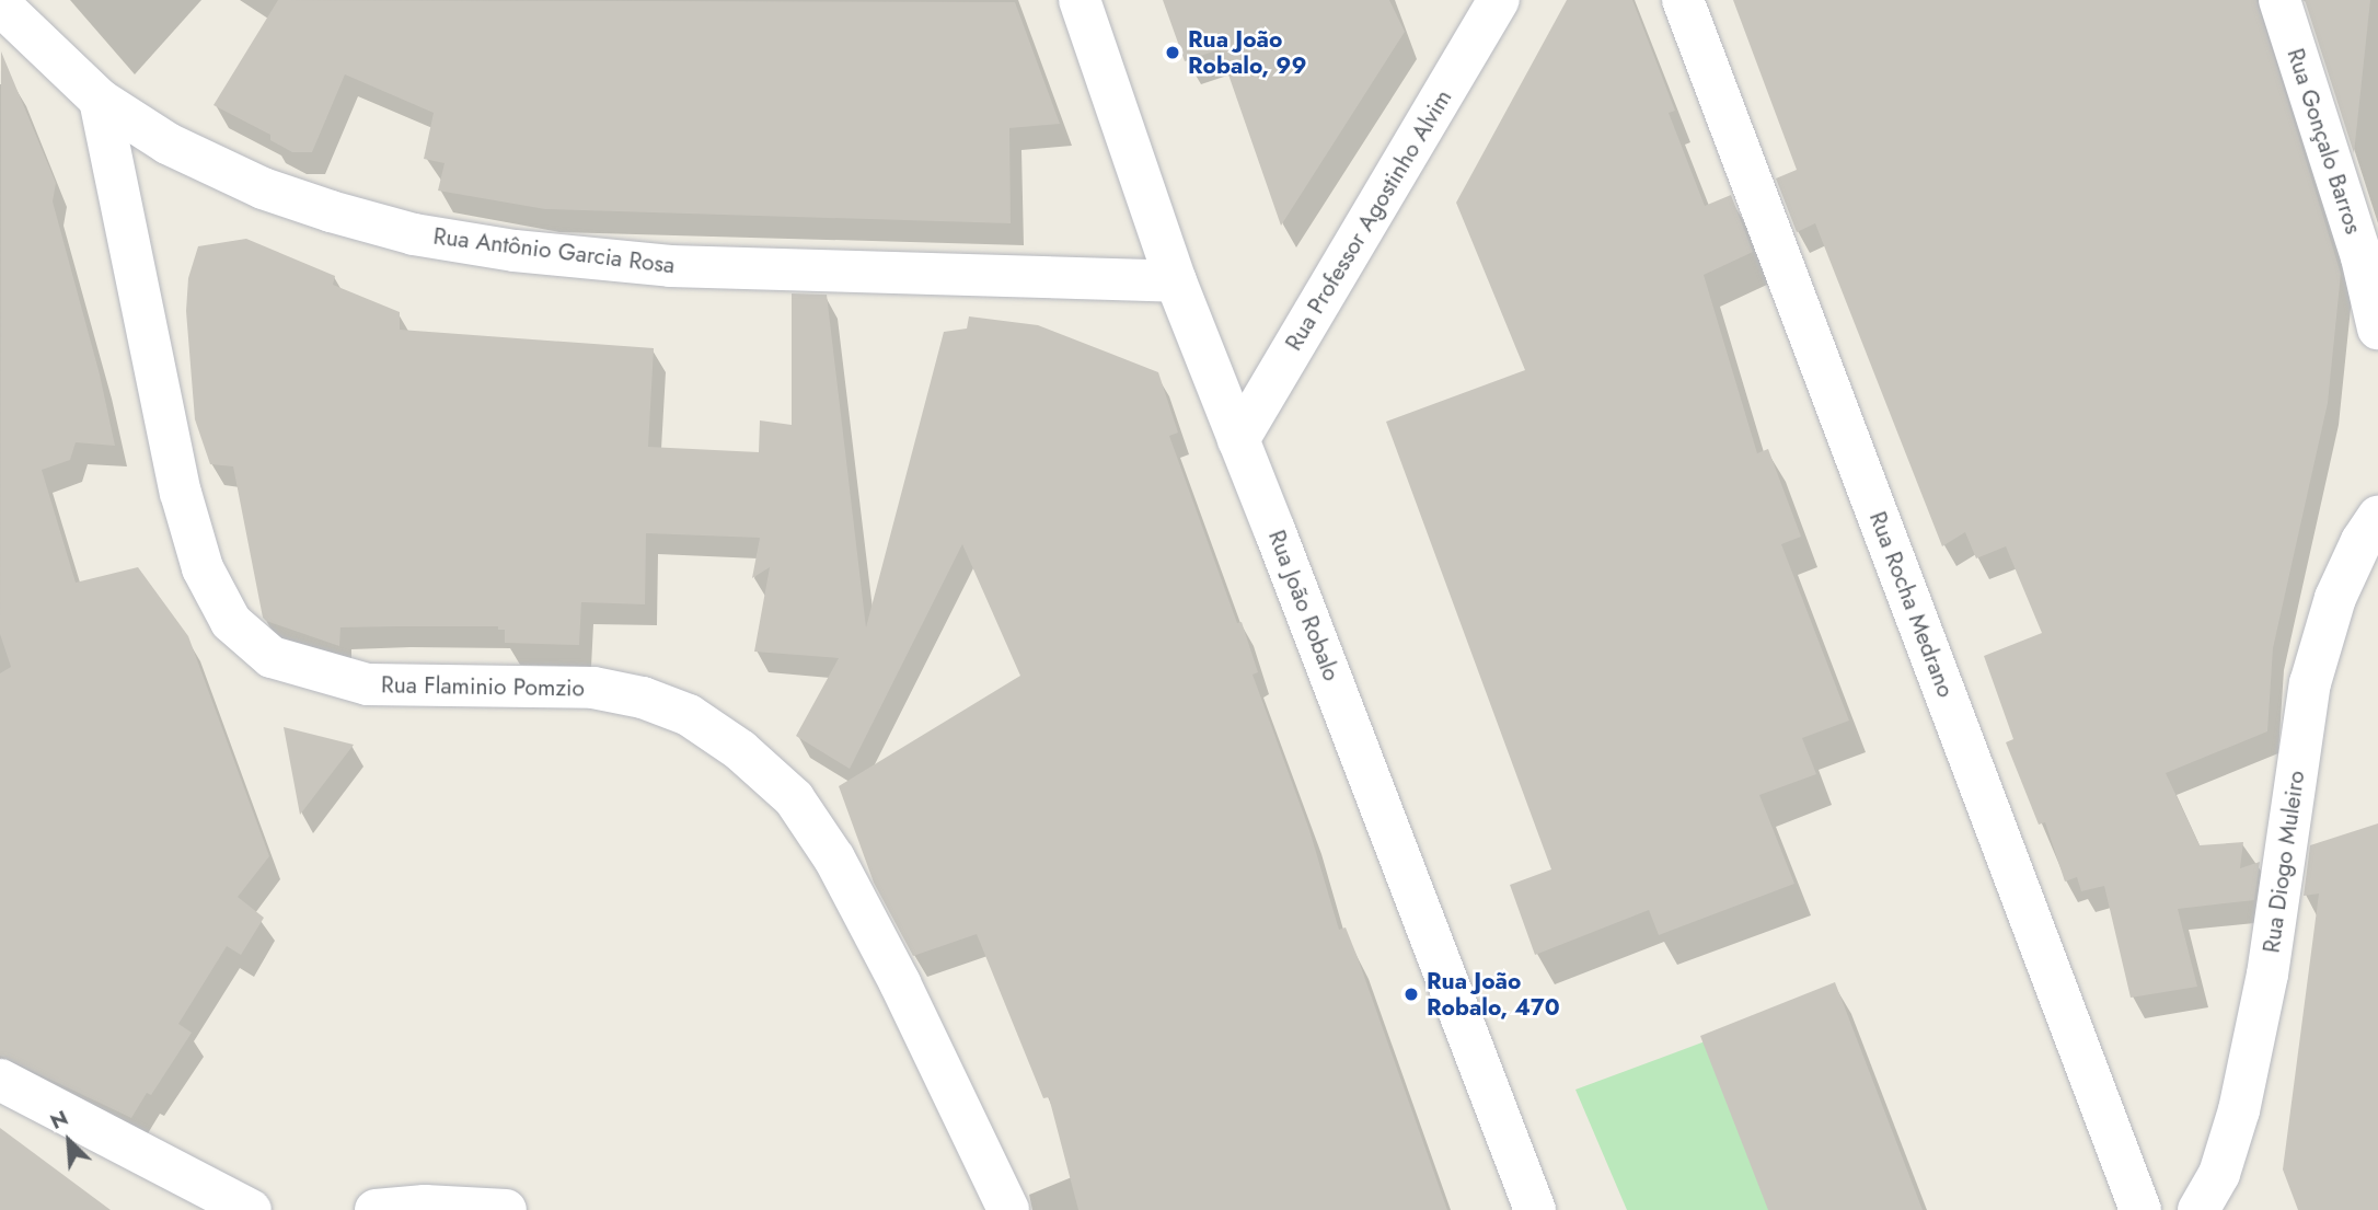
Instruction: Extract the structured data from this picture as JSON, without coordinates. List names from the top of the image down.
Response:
{
  "streets": {
    "street": [
      "Rua Gonçalo Barros",
      "Rua Professor Agostinho Alvim",
      "Rua Antônio Garcia Rosa",
      "Rua Rocha Medrano",
      "Rua João Robalo",
      "Rua Flaminio Pomzio",
      "Rua Diogo Muleiro"
    ]
  },
  "crossings": [
    ["Rua Professor Agostinho Alvim", "Rua João Robalo"],
    ["Rua Antônio Garcia Rosa", "Rua João Robalo"],
    ["Rua Antônio Garcia Rosa", "Rua Flaminio Pomzio"]
  ],
  "places": ["Rua João Robalo, 99", "Rua João Robalo, 470"],
  "north": "top left"
}
